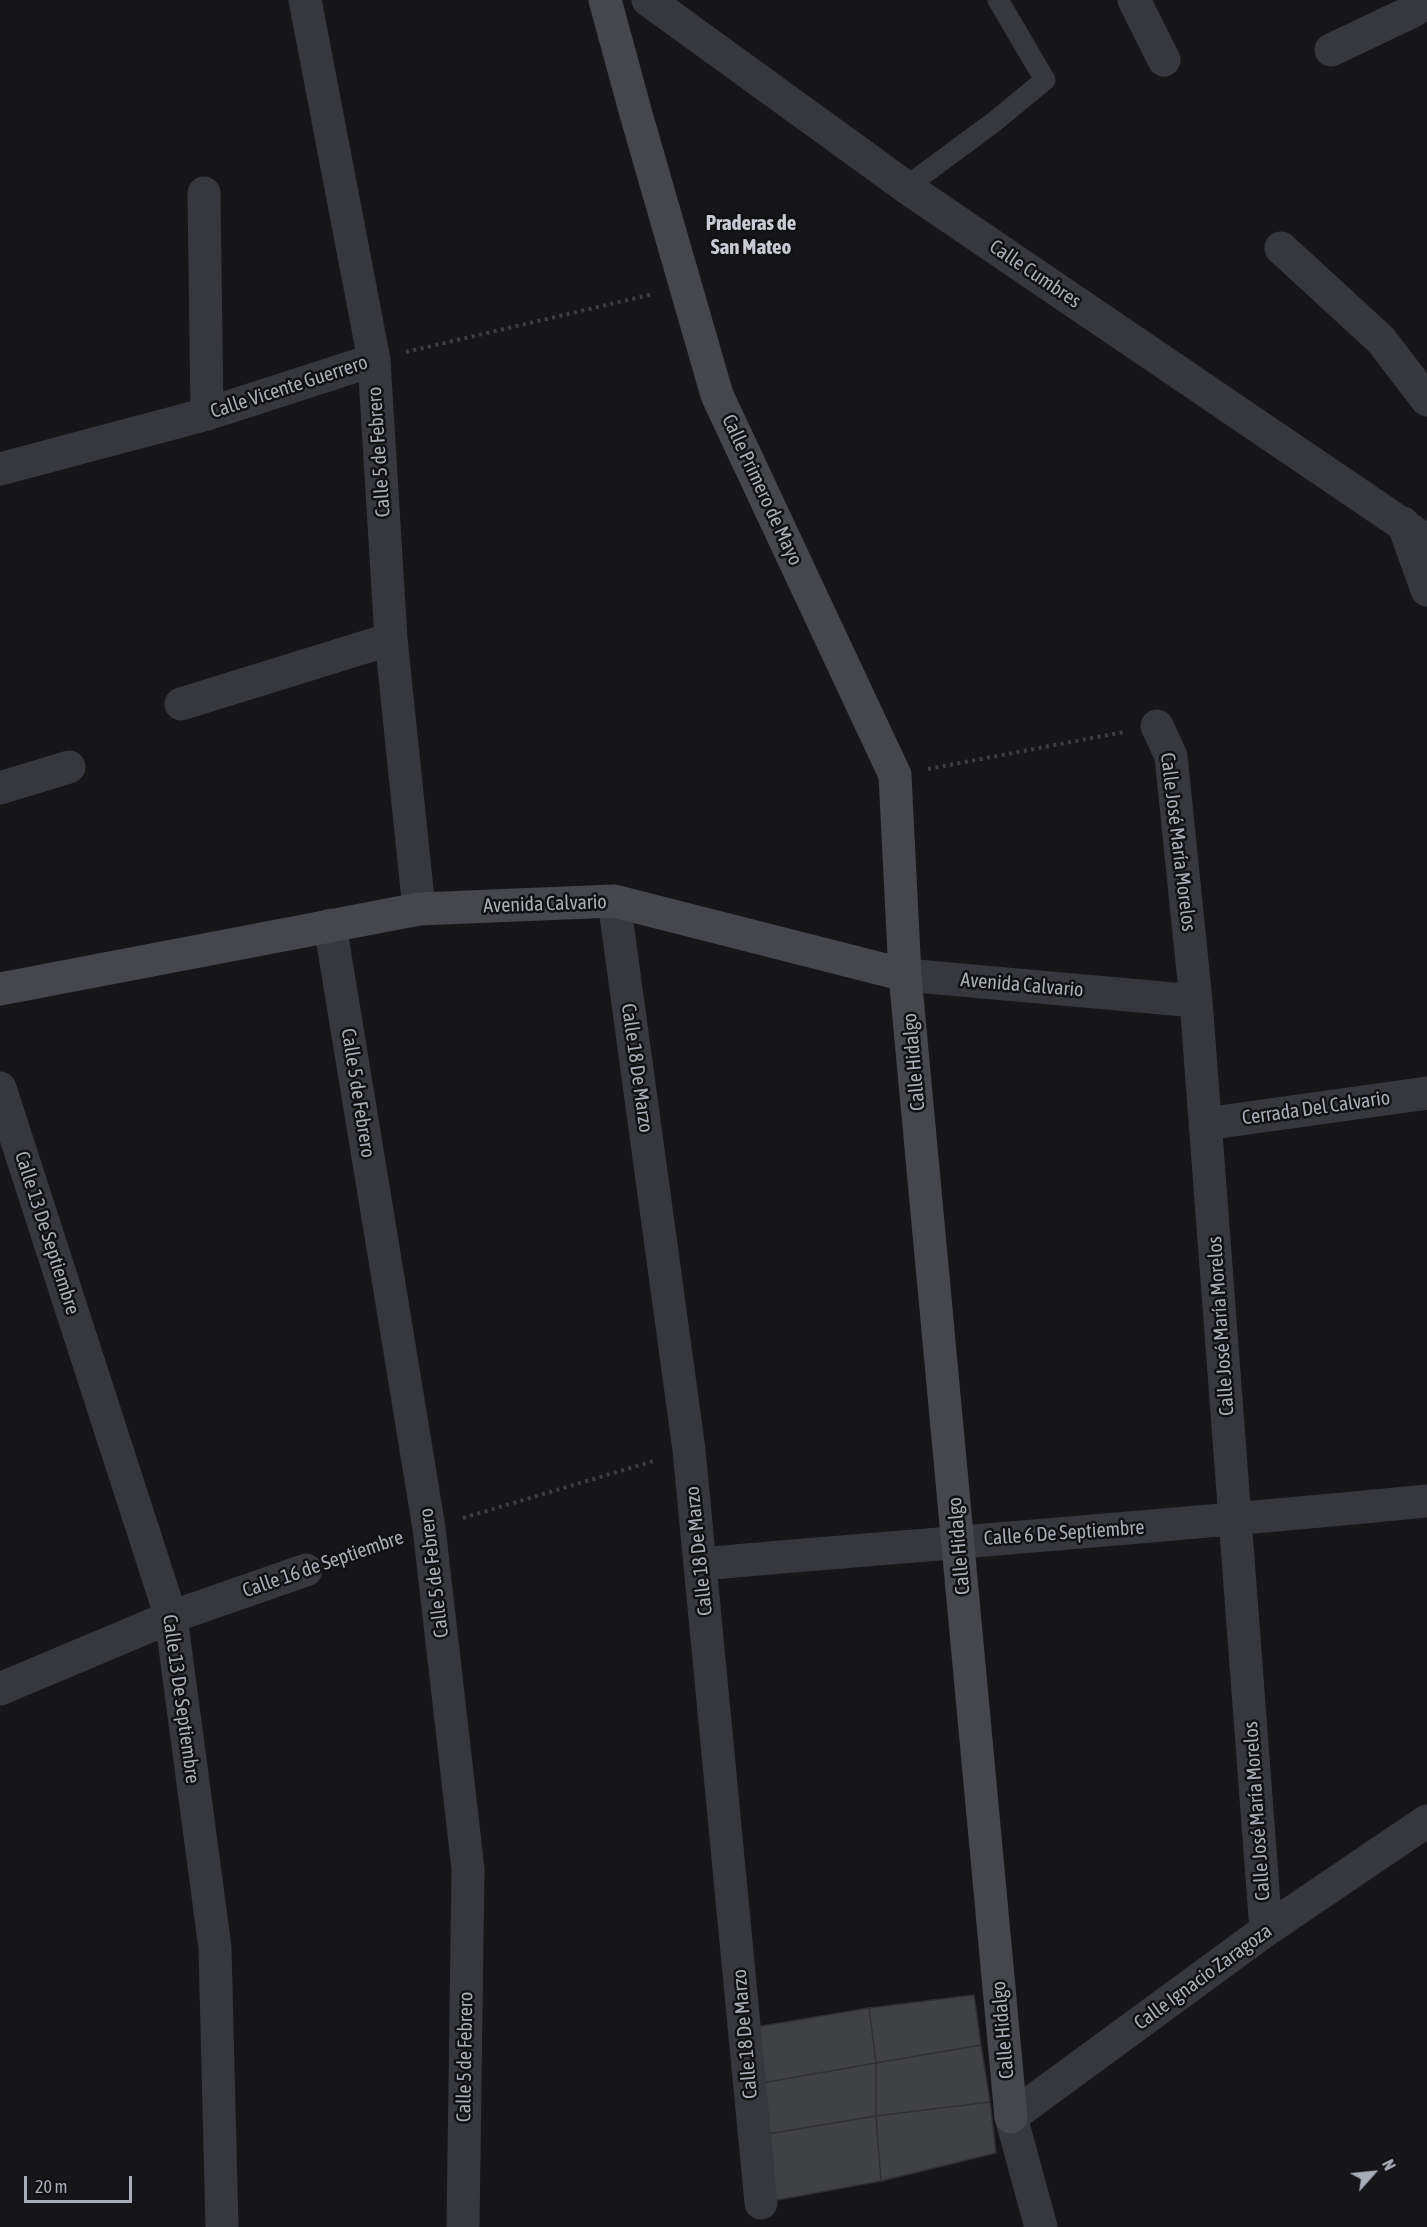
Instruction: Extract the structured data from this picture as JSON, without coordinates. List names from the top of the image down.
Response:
{
  "streets": {
    "street": [
      "Calle Cumbres",
      "Calle Vicente Guerrero",
      "Calle 5 de Febrero",
      "Calle Primero de Mayo",
      "Calle José María Morelos",
      "Avenida Calvario",
      "Calle Hidalgo",
      "Calle 18 De Marzo",
      "Cerrada Del Calvario",
      "Calle 13 De Septiembre",
      "Calle 6 De Septiembre",
      "Calle 16 de Septiembre",
      "Calle Ignacio Zaragoza"
    ]
  },
  "crossings": [
    ["Calle Vicente Guerrero", "Calle 5 de Febrero"],
    ["Calle Vicente Guerrero", "Calle Primero de Mayo"],
    ["Calle 5 de Febrero", "Avenida Calvario"],
    ["Calle 5 de Febrero", "Calle 16 de Septiembre"],
    ["Calle Primero de Mayo", "Avenida Calvario"],
    ["Calle Primero de Mayo", "Calle Hidalgo"],
    ["Calle José María Morelos", "Avenida Calvario"],
    ["Calle José María Morelos", "Cerrada Del Calvario"],
    ["Calle José María Morelos", "Calle 6 De Septiembre"],
    ["Calle José María Morelos", "Calle Ignacio Zaragoza"],
    ["Avenida Calvario", "Calle Hidalgo"],
    ["Avenida Calvario", "Calle 18 De Marzo"],
    ["Calle Hidalgo", "Calle 6 De Septiembre"],
    ["Calle Hidalgo", "Calle Ignacio Zaragoza"],
    ["Calle 18 De Marzo", "Calle 6 De Septiembre"],
    ["Calle 18 De Marzo", "Calle 16 de Septiembre"],
    ["Calle 13 De Septiembre", "Calle 16 de Septiembre"]
  ],
  "districts": ["Praderas de San Mateo"],
  "scale_bar": "20 m",
  "north": "top right"
}
